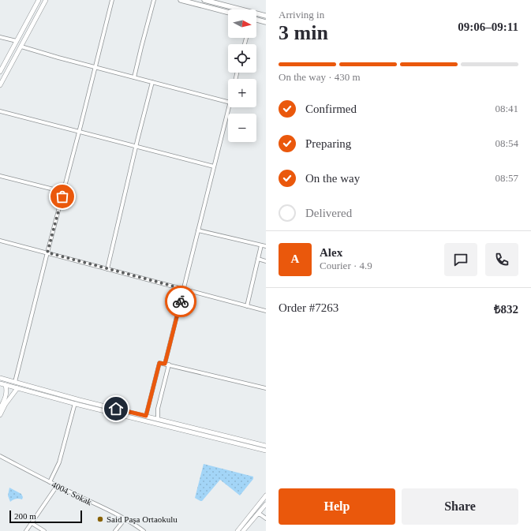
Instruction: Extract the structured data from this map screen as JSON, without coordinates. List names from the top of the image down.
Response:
{
  "streets": {
    "street": ["4004. Sokak"]
  },
  "places": ["Said Paşa Ortaokulu"],
  "scale_bar": "200 m",
  "north": "right",
  "page": {
    "heading": ["3 min", "Arriving in", "09:06–09:11"],
    "panel": [
      "Alex",
      "Courier · 4.9",
      "Order #7263",
      "₺832"
    ],
    "map_buttons": ["+", "−"],
    "bar": "On the way · 430 m",
    "list": [
      ["Confirmed", "08:41"],
      ["Preparing", "08:54"],
      ["On the way", "08:57"],
      "Delivered"
    ],
    "round": "A",
    "buttons": ["Help", "Share"],
    "scale": "200 m"
  }
}
